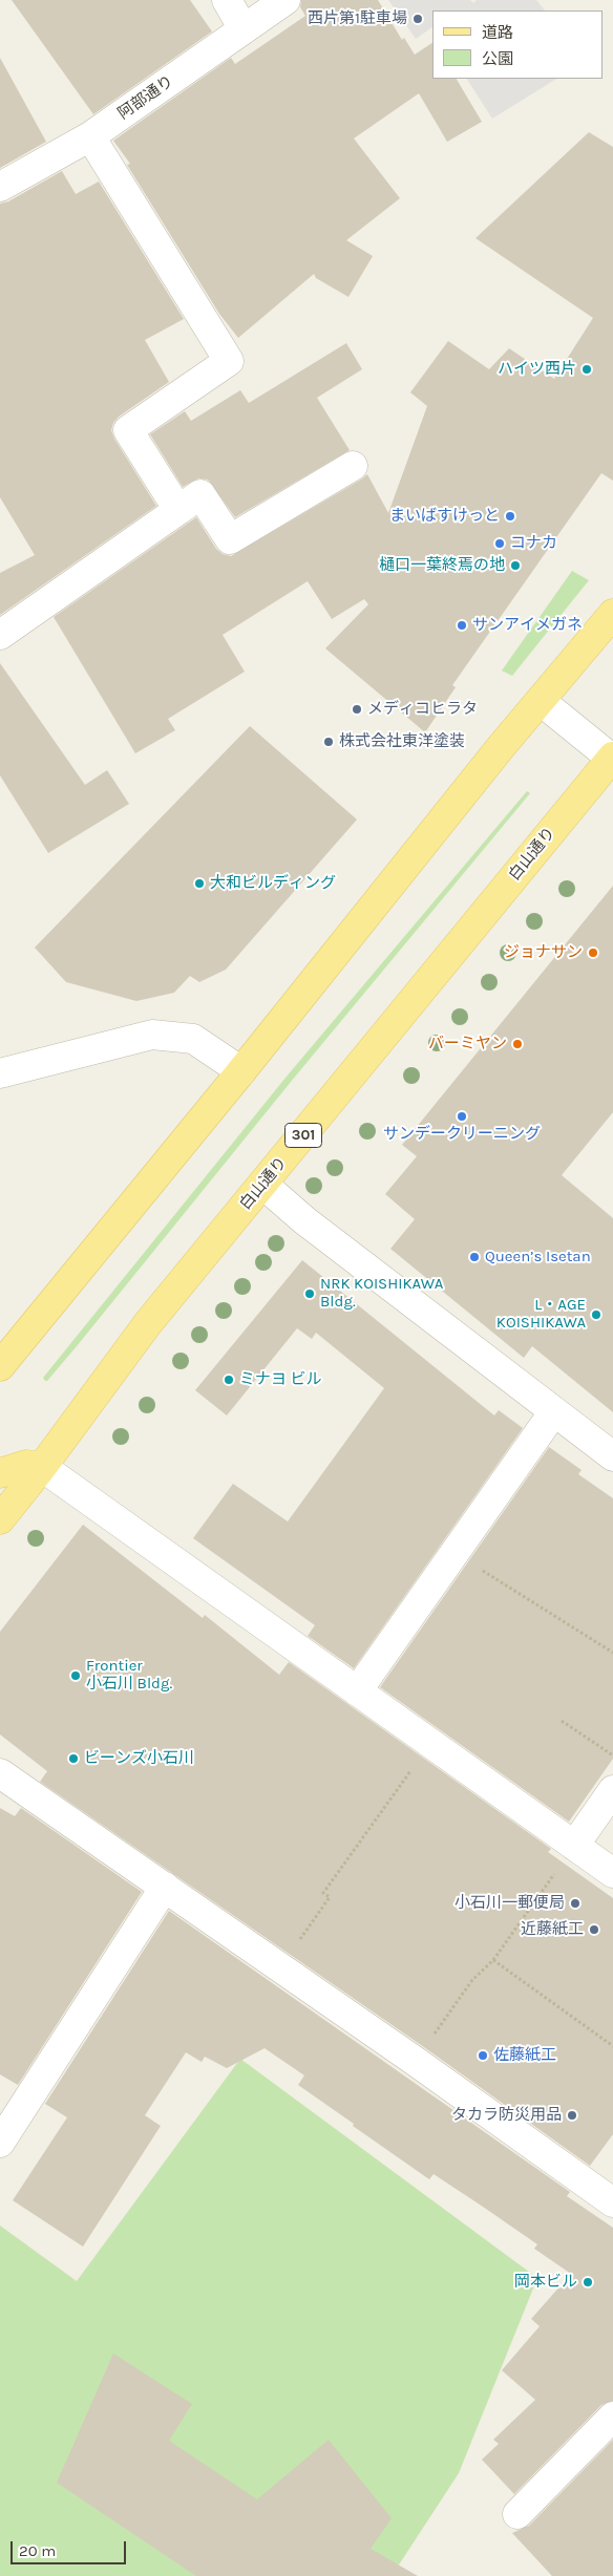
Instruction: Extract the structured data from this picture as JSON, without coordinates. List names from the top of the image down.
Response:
{
  "streets": {
    "main road": ["白山通り", "301"],
    "street": ["阿部通り"]
  },
  "places": [
    "西片第1駐車場",
    "ハイツ西片",
    "まいばすけっと",
    "コナカ",
    "樋口一葉終焉の地",
    "サンアイメガネ",
    "メディコヒラタ",
    "株式会社東洋塗装",
    "大和ビルディング",
    "ジョナサン",
    "バーミヤン",
    "サンデークリーニング",
    "Queen’s Isetan",
    "NRK KOISHIKAWA Bldg.",
    "L・AGE KOISHIKAWA",
    "ミナヨ ビル",
    "Frontier 小石川 Bldg.",
    "ビーンズ小石川",
    "小石川一郵便局",
    "近藤紙工",
    "佐藤紙工",
    "タカラ防災用品",
    "岡本ビル"
  ],
  "legend": ["道路", "公園"],
  "scale_bar": "20 m"
}
